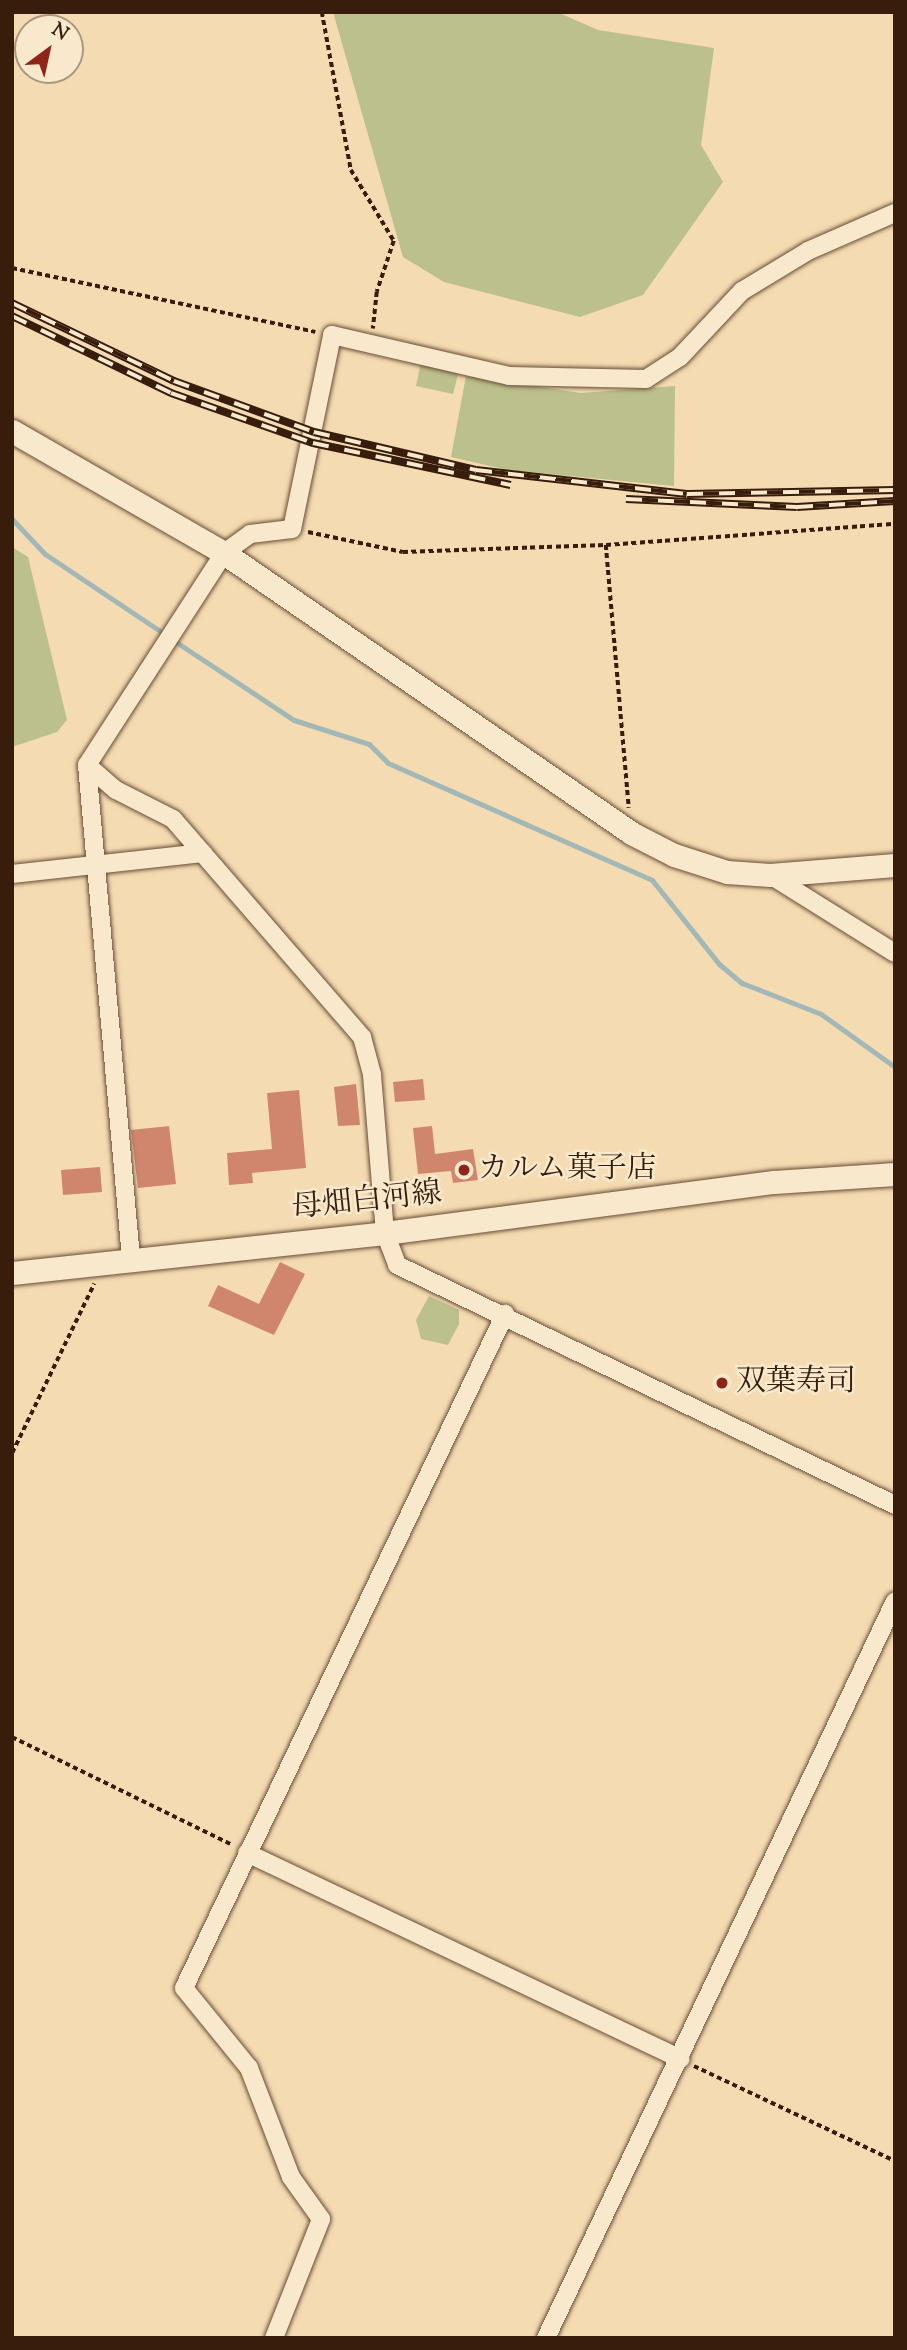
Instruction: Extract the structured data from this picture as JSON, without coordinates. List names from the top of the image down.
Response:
{
  "streets": {
    "street": ["母畑白河線"]
  },
  "places": ["カルム菓子店", "双葉寿司"],
  "north": "top right"
}
